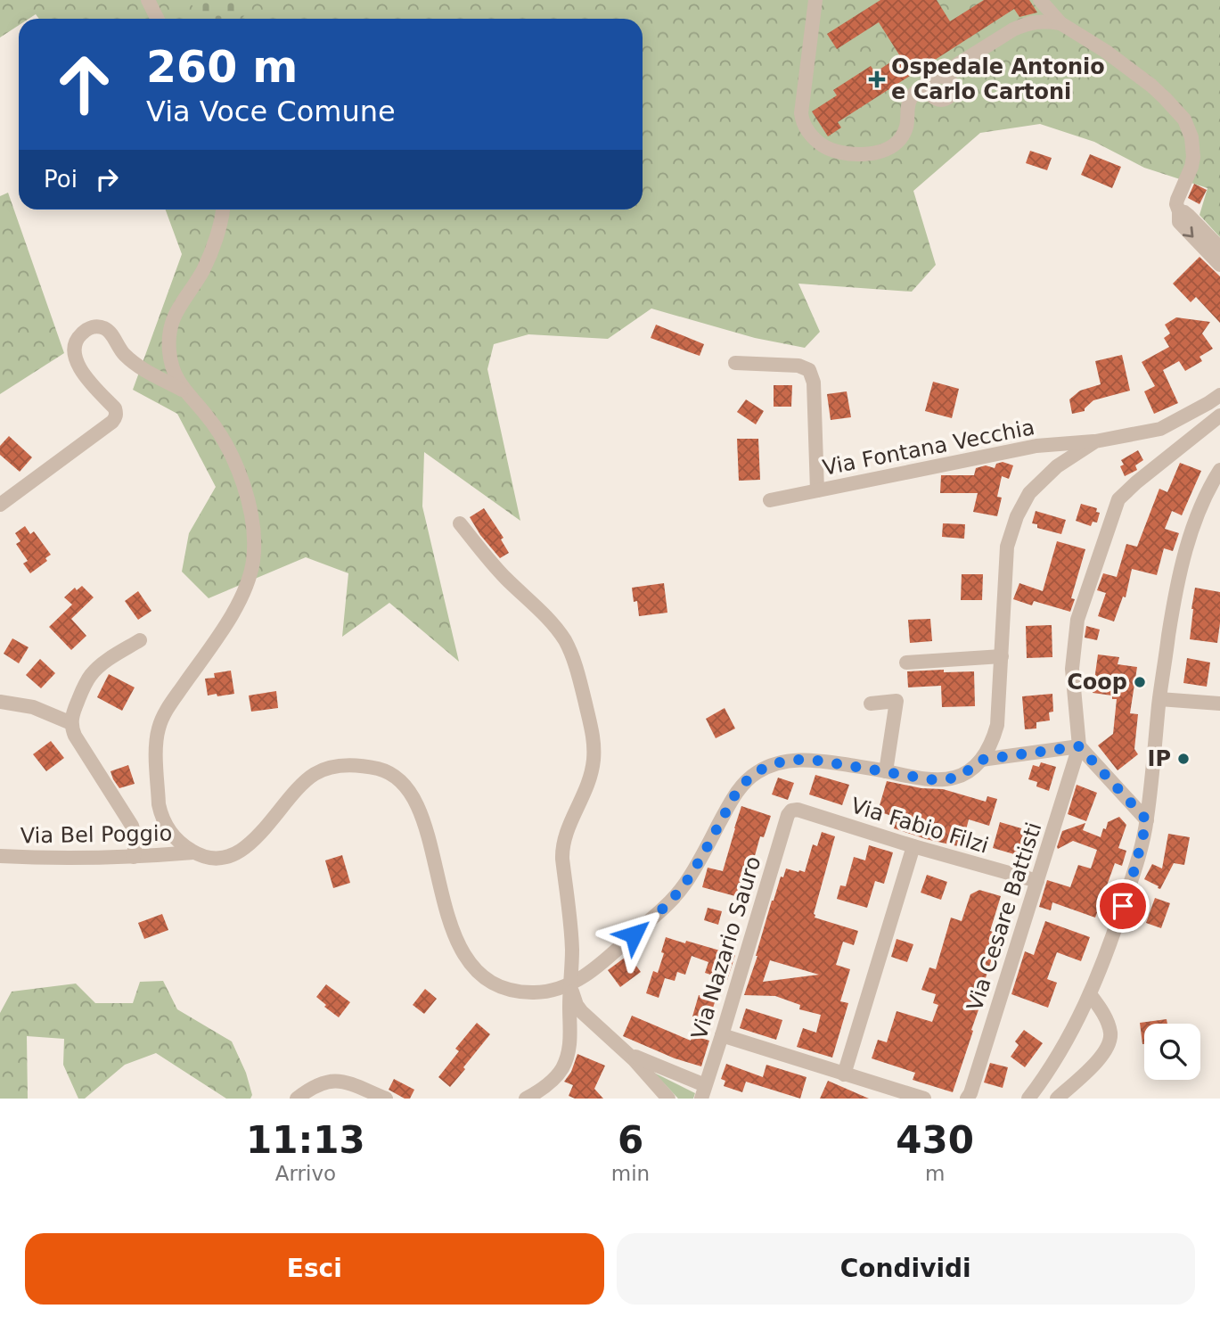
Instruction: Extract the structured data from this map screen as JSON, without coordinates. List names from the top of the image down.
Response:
{
  "streets": {
    "street": [
      "Via Fontana Vecchia",
      "Via Fabio Filzi",
      "Via Bel Poggio",
      "Via Cesare Battisti",
      "Via Nazario Sauro"
    ]
  },
  "crossings": [
    ["Via Fabio Filzi", "Via Cesare Battisti"],
    ["Via Fabio Filzi", "Via Nazario Sauro"]
  ],
  "places": {
    "health": ["Ospedale Antonio e Carlo Cartoni"],
    "other": ["Coop", "IP"]
  },
  "page": {
    "turn": ["260 m", "Via Voce Comune"],
    "then": "Poi",
    "eta": [
      "11:13",
      "Arrivo",
      "6",
      "min",
      "430",
      "m"
    ],
    "buttons": ["Esci", "Condividi"]
  }
}
